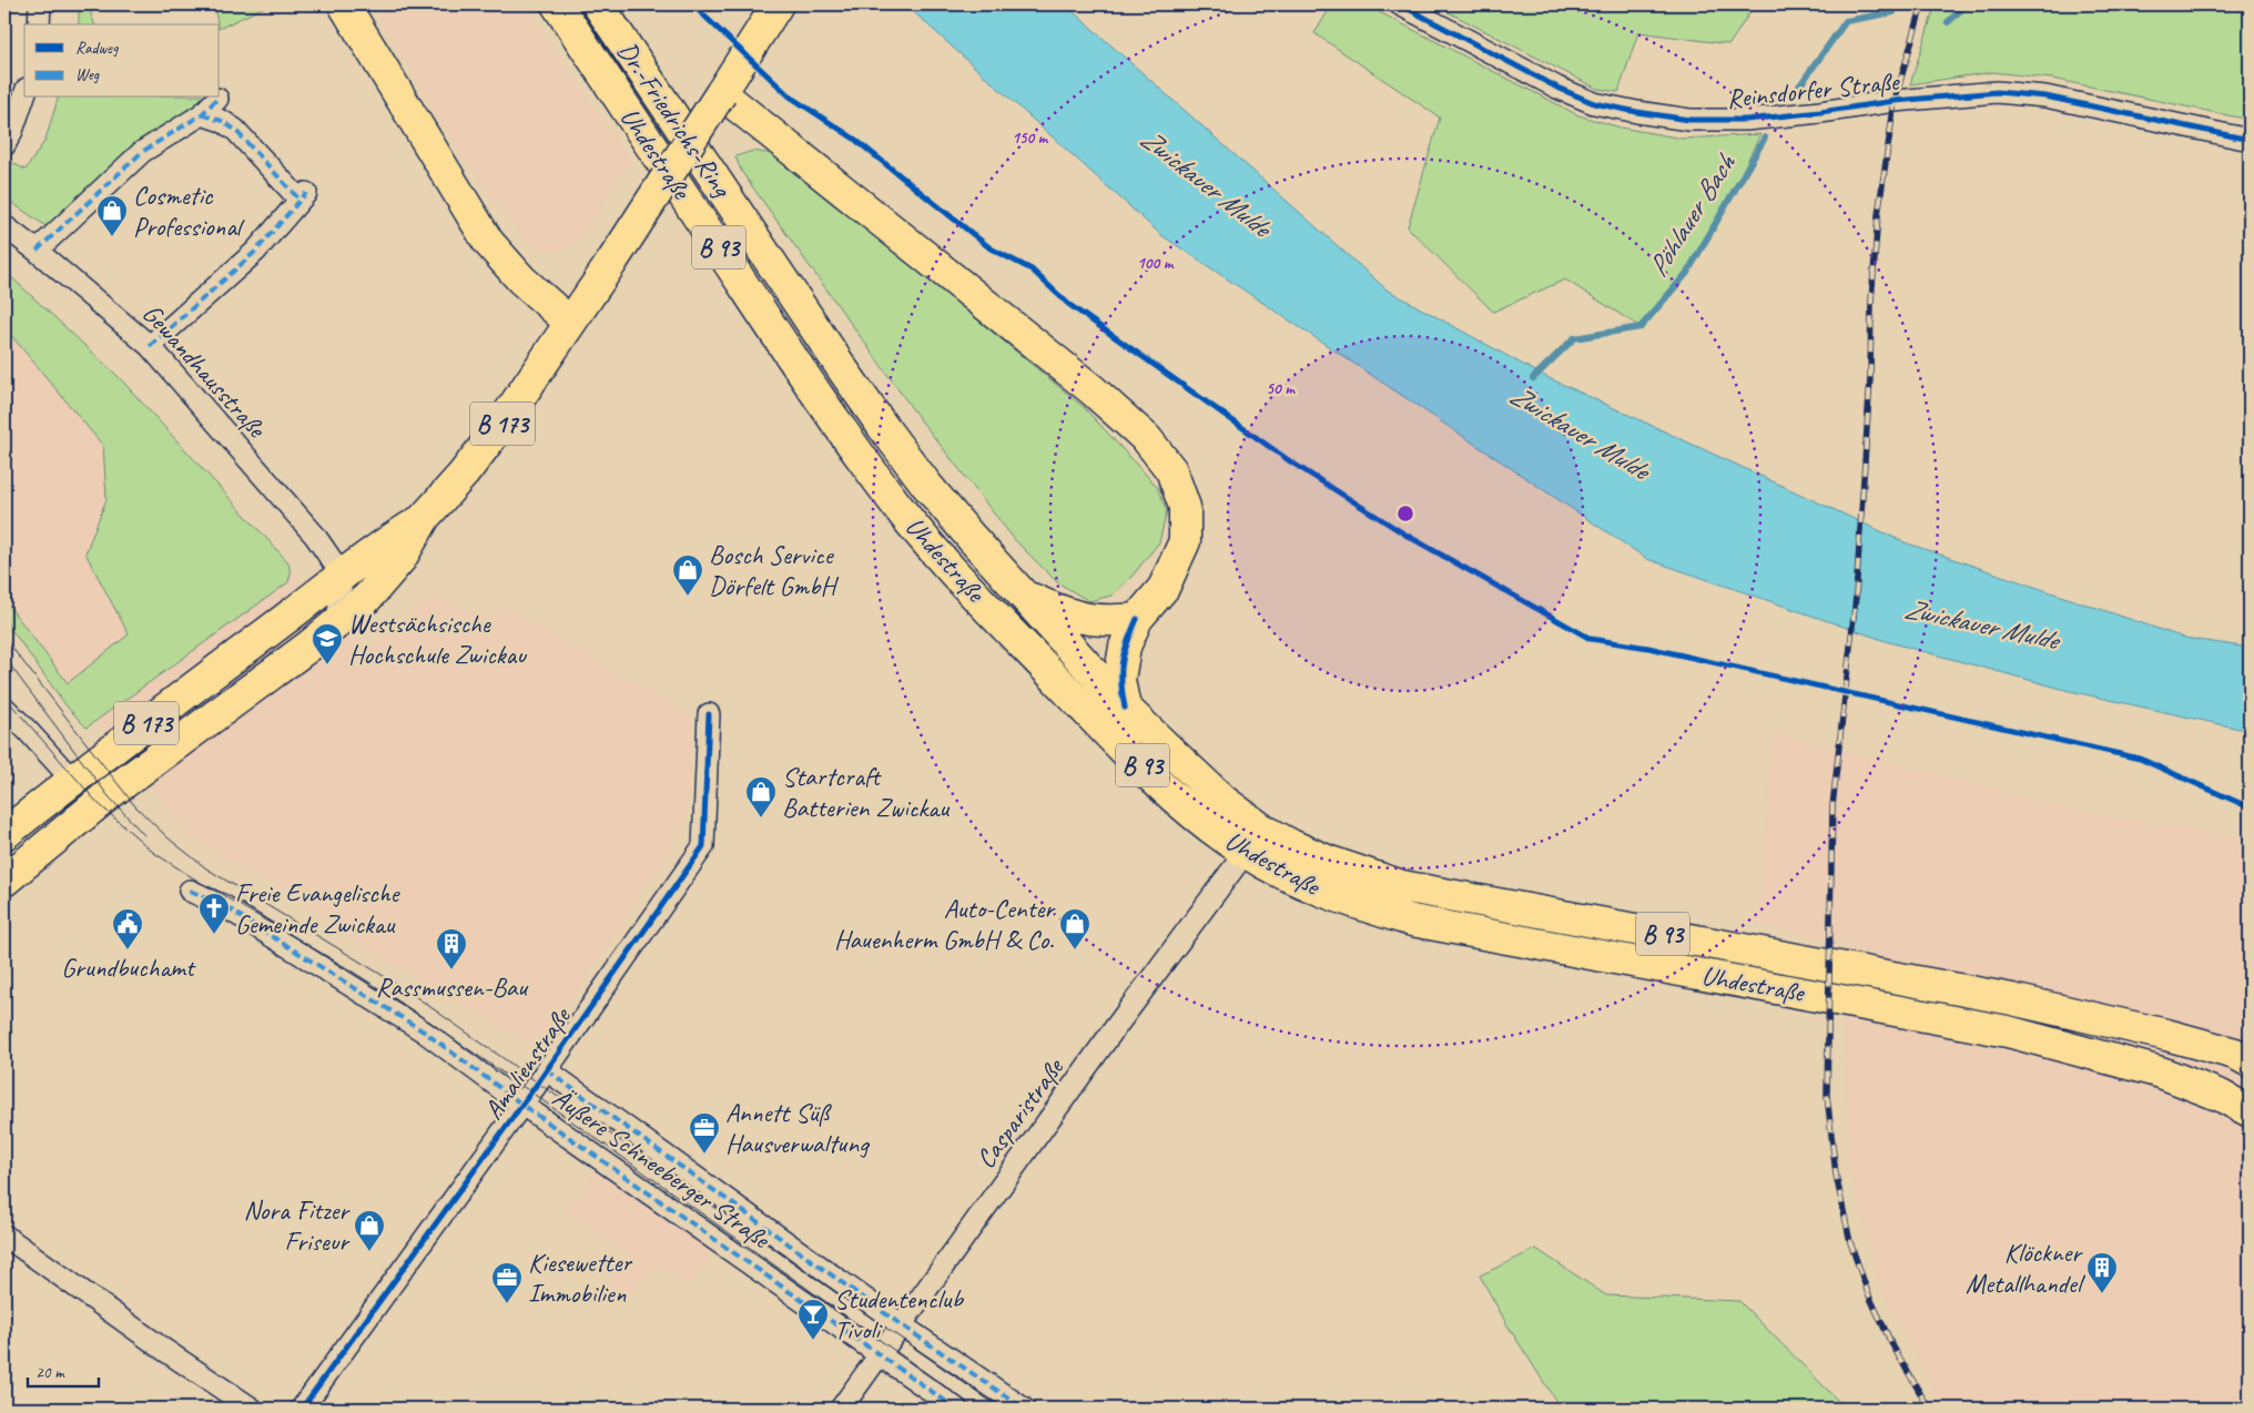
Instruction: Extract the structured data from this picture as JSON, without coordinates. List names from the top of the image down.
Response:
{
  "streets": {
    "main road": [
      "Dr.-Friedrichs-Ring",
      "Uhdestraße",
      "B 93",
      "B 173"
    ],
    "street": [
      "Reinsdorfer Straße",
      "Gewandhausstraße",
      "Amalienstraße",
      "Casparistraße",
      "Äußere Schneeberger Straße"
    ]
  },
  "crossings": [
    ["Dr.-Friedrichs-Ring", "Uhdestraße"],
    ["Uhdestraße", "Casparistraße"],
    ["Gewandhausstraße", "B 173"],
    ["Amalienstraße", "Äußere Schneeberger Straße"],
    ["Casparistraße", "Äußere Schneeberger Straße"]
  ],
  "water": ["Zwickauer Mulde", "Pöhlauer Bach"],
  "places": {
    "shop": [
      "Cosmetic Professional",
      "Bosch Service Dörfelt GmbH",
      "Startcraft Batterien Zwickau",
      "Auto-Center Hauenherm GmbH & Co.",
      "Nora Fitzer Friseur"
    ],
    "school or university": ["Westsächsische Hochschule Zwickau"],
    "church": ["Freie Evangelische Gemeinde Zwickau"],
    "public building": ["Grundbuchamt"],
    "building": ["Rassmussen-Bau", "Klöckner Metallhandel"],
    "office": ["Annett Süß Hausverwaltung", "Kiesewetter Immobilien"],
    "bar": ["Studentenclub Tivoli"]
  },
  "legend": ["Radweg", "Weg"],
  "scale_bar": "20 m",
  "rings": ["150 m", "100 m", "50 m"]
}
